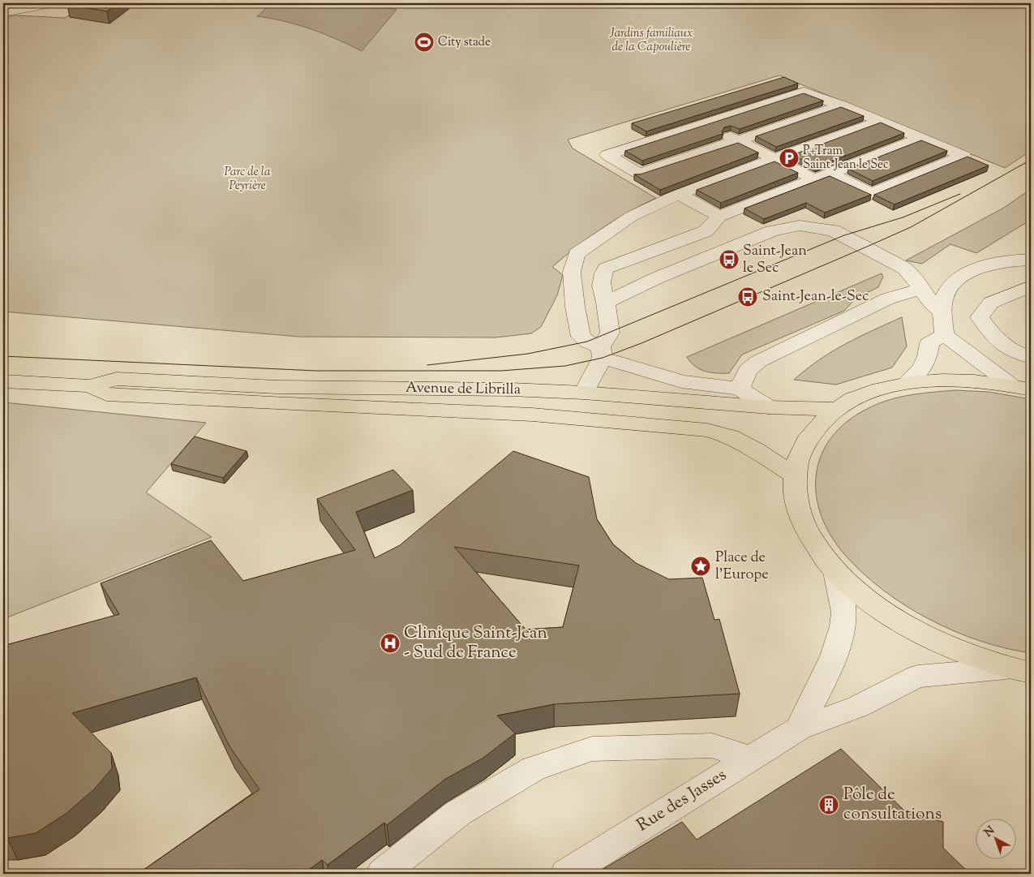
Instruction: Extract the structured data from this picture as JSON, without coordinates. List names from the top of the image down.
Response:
{
  "streets": {
    "main road": ["Avenue de Librilla"],
    "street": ["Rue des Jasses"]
  },
  "parks": ["Jardins familiaux de la Capoulière", "Parc de la Peyrière"],
  "places": {
    "sports": ["City stade"],
    "parking": ["P+Tram Saint-Jean le Sec"],
    "bus stop": ["Saint-Jean le Sec", "Saint-Jean-le-Sec"],
    "place": ["Place de l'Europe"],
    "hospital": ["Clinique Saint-Jean - Sud de France"],
    "building": ["Pôle de consultations"]
  },
  "north": "top left"
}
